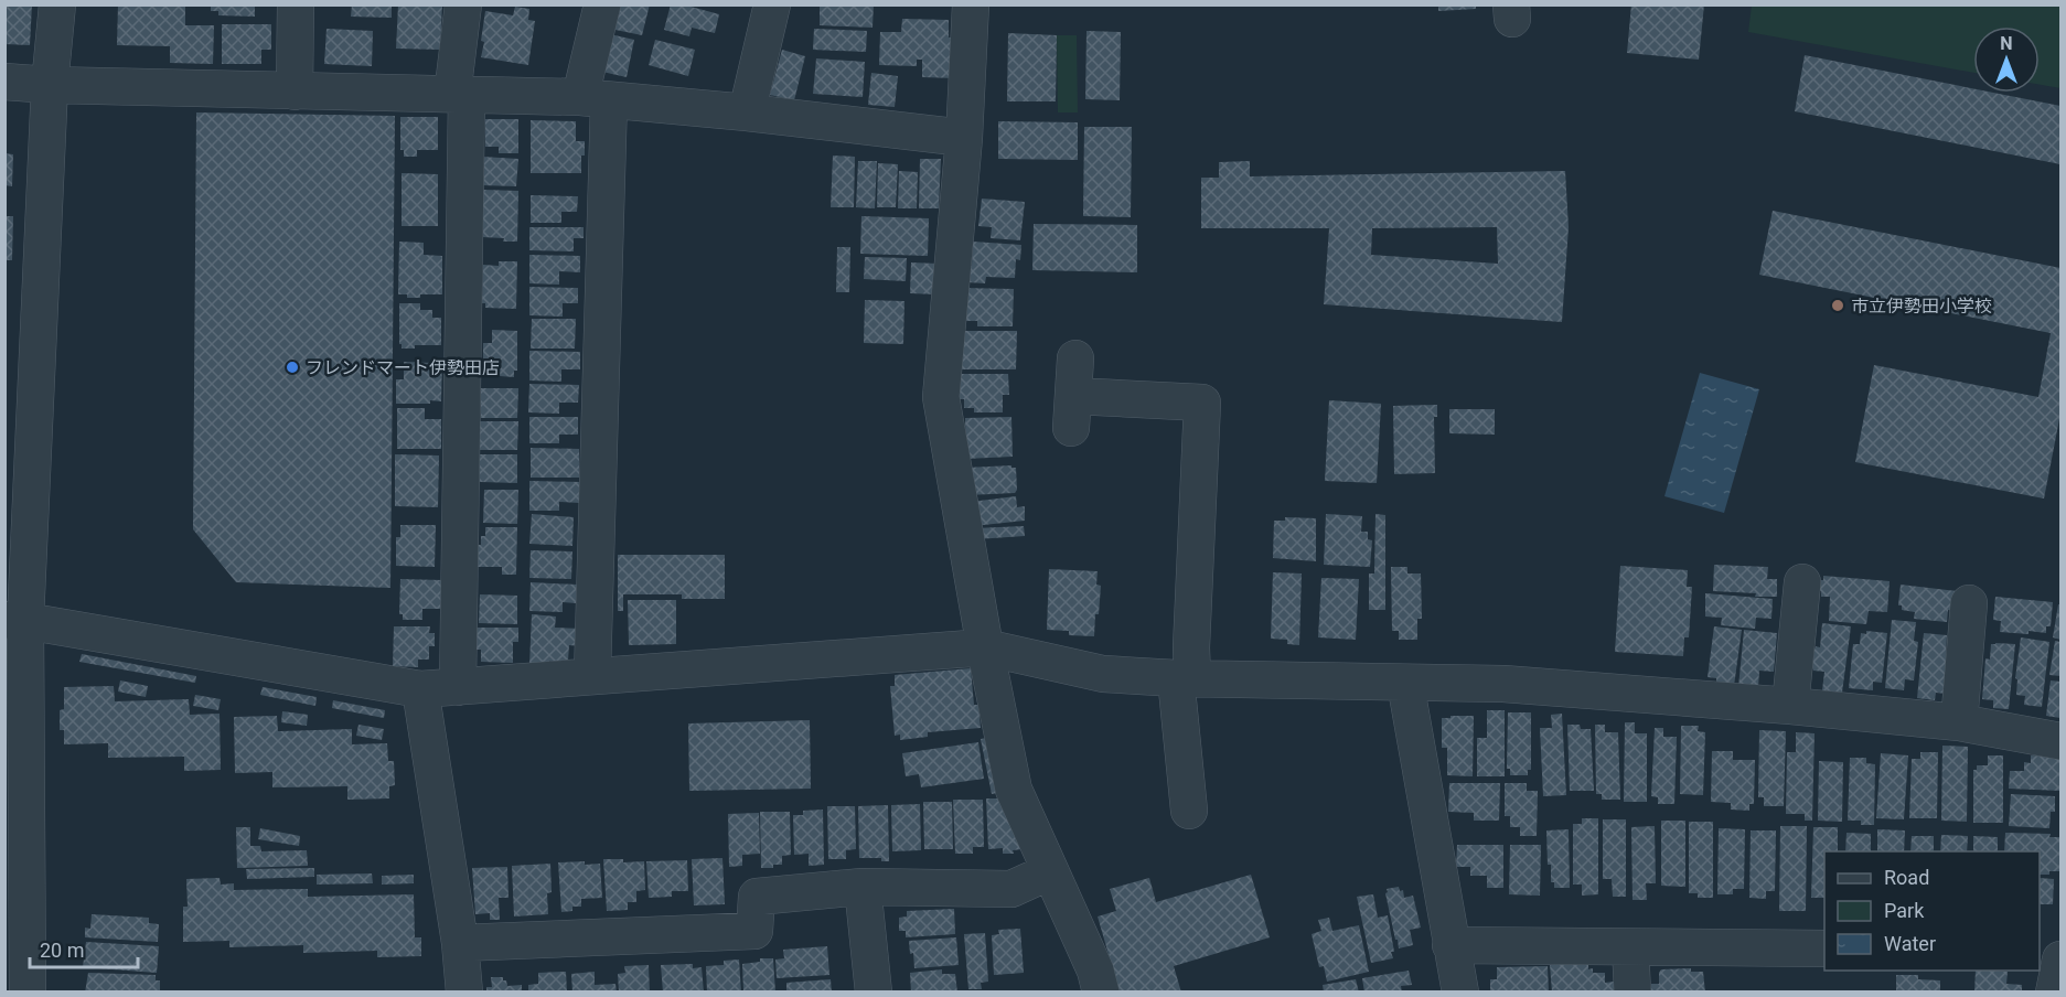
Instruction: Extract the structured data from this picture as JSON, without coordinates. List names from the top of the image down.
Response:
{
  "places": ["市立伊勢田小学校", "フレンドマート伊勢田店"],
  "legend": ["Road", "Park", "Water"],
  "scale_bar": "20 m",
  "north": "top"
}
